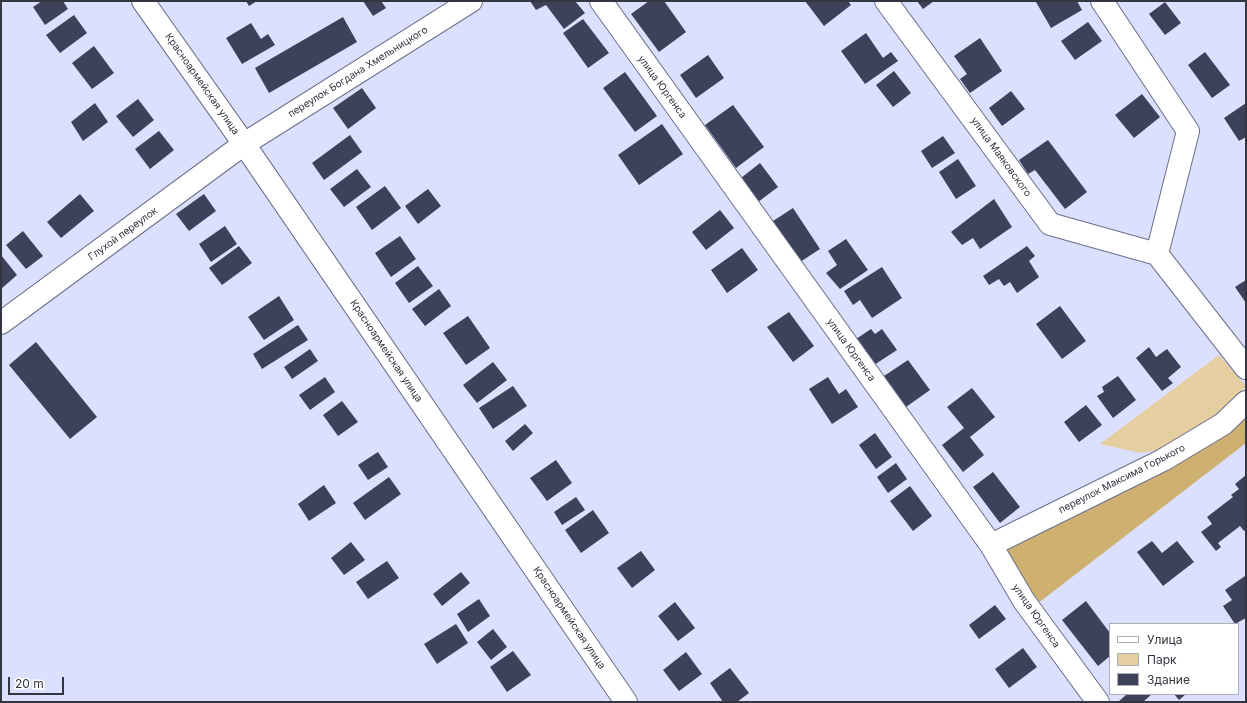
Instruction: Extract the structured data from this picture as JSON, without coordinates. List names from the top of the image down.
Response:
{
  "streets": {
    "street": [
      "переулок Богдана Хмельницкого",
      "Красноармейская улица",
      "улица Юргенса",
      "улица Маяковского",
      "Глухой переулок",
      "переулок Максима Горького"
    ]
  },
  "crossings": [
    ["переулок Богдана Хмельницкого", "Красноармейская улица"],
    ["переулок Богдана Хмельницкого", "Глухой переулок"],
    ["Красноармейская улица", "Глухой переулок"],
    ["улица Юргенса", "переулок Максима Горького"]
  ],
  "legend": ["Улица", "Парк", "Здание"],
  "scale_bar": "20 m"
}
